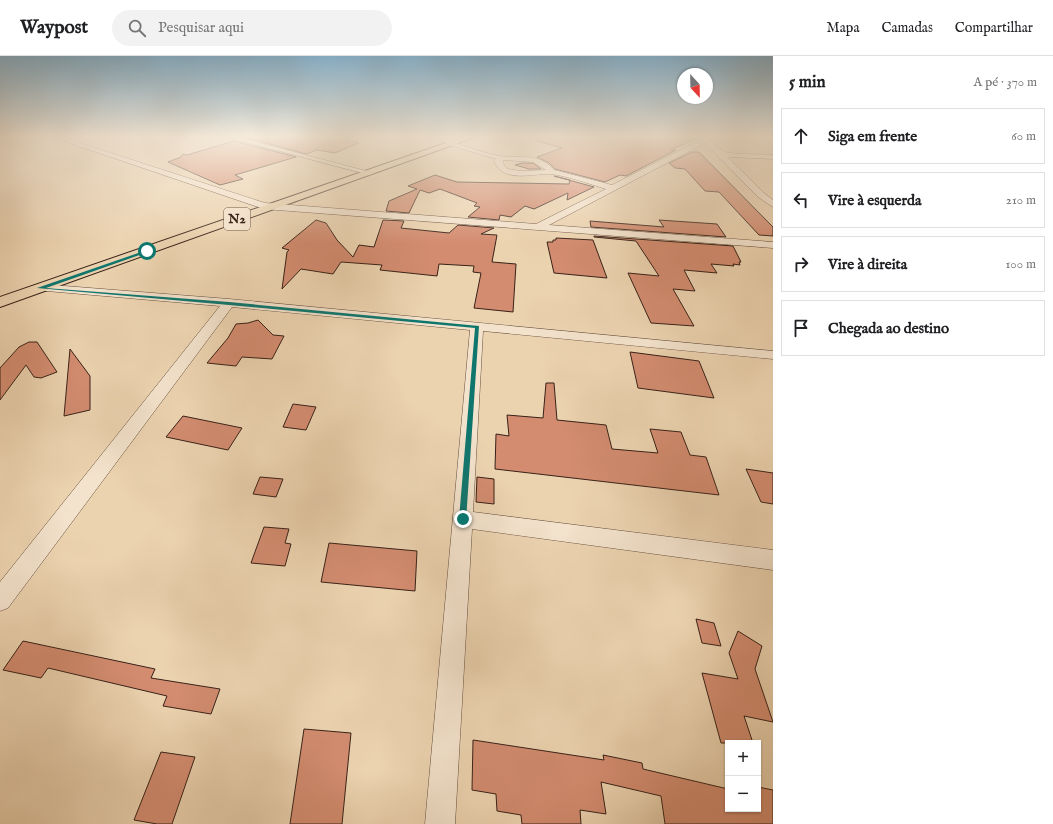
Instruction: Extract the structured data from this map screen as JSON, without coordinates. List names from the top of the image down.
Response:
{
  "streets": {
    "main road": ["N2"]
  },
  "north": "bottom",
  "page": {
    "header": "Waypost",
    "search": "Pesquisar aqui",
    "nav": ["Mapa", "Camadas", "Compartilhar"],
    "heading": ["5 min", "A pé · 370 m"],
    "list": [
      ["Siga em frente", "60 m"],
      ["Vire à esquerda", "210 m"],
      ["Vire à direita", "100 m"],
      "Chegada ao destino"
    ],
    "map_buttons": ["+", "−"]
  }
}
